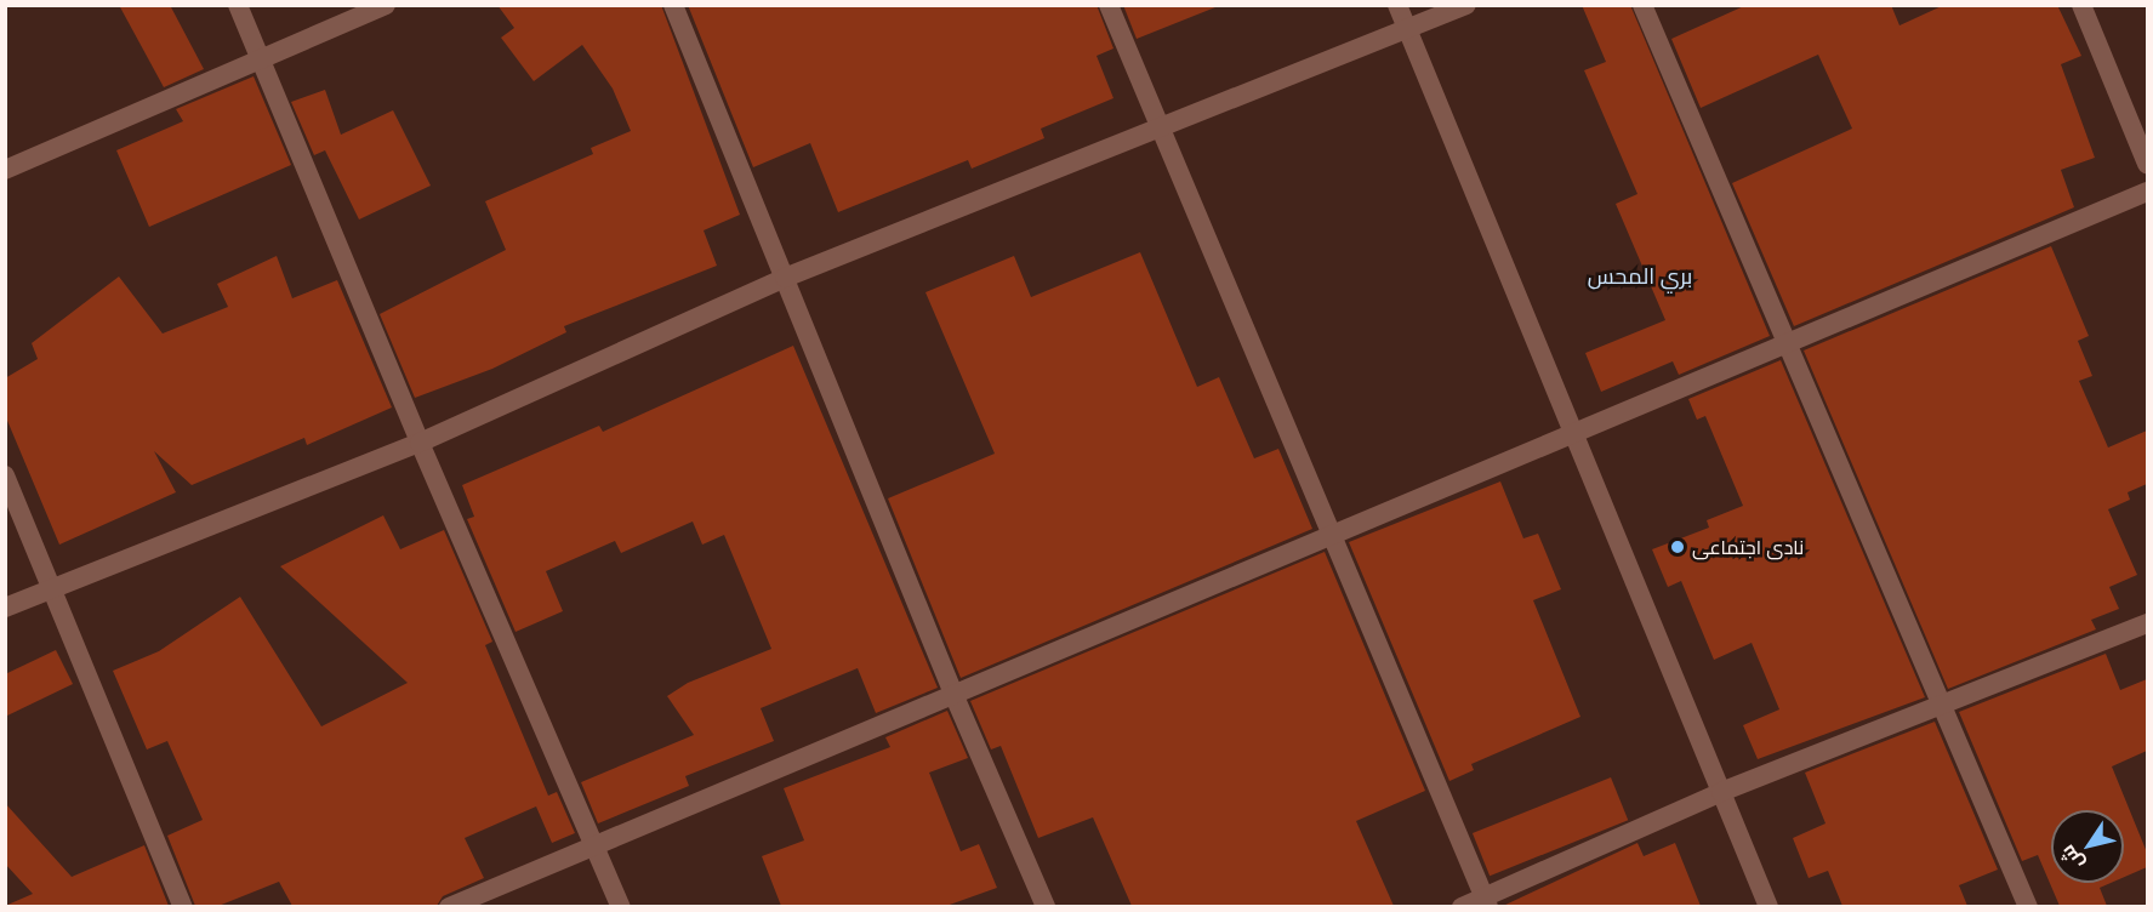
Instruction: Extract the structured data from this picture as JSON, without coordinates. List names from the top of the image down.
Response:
{
  "districts": ["بري المحس"],
  "places": ["نادى اجتماعى"],
  "north": "bottom left"
}
